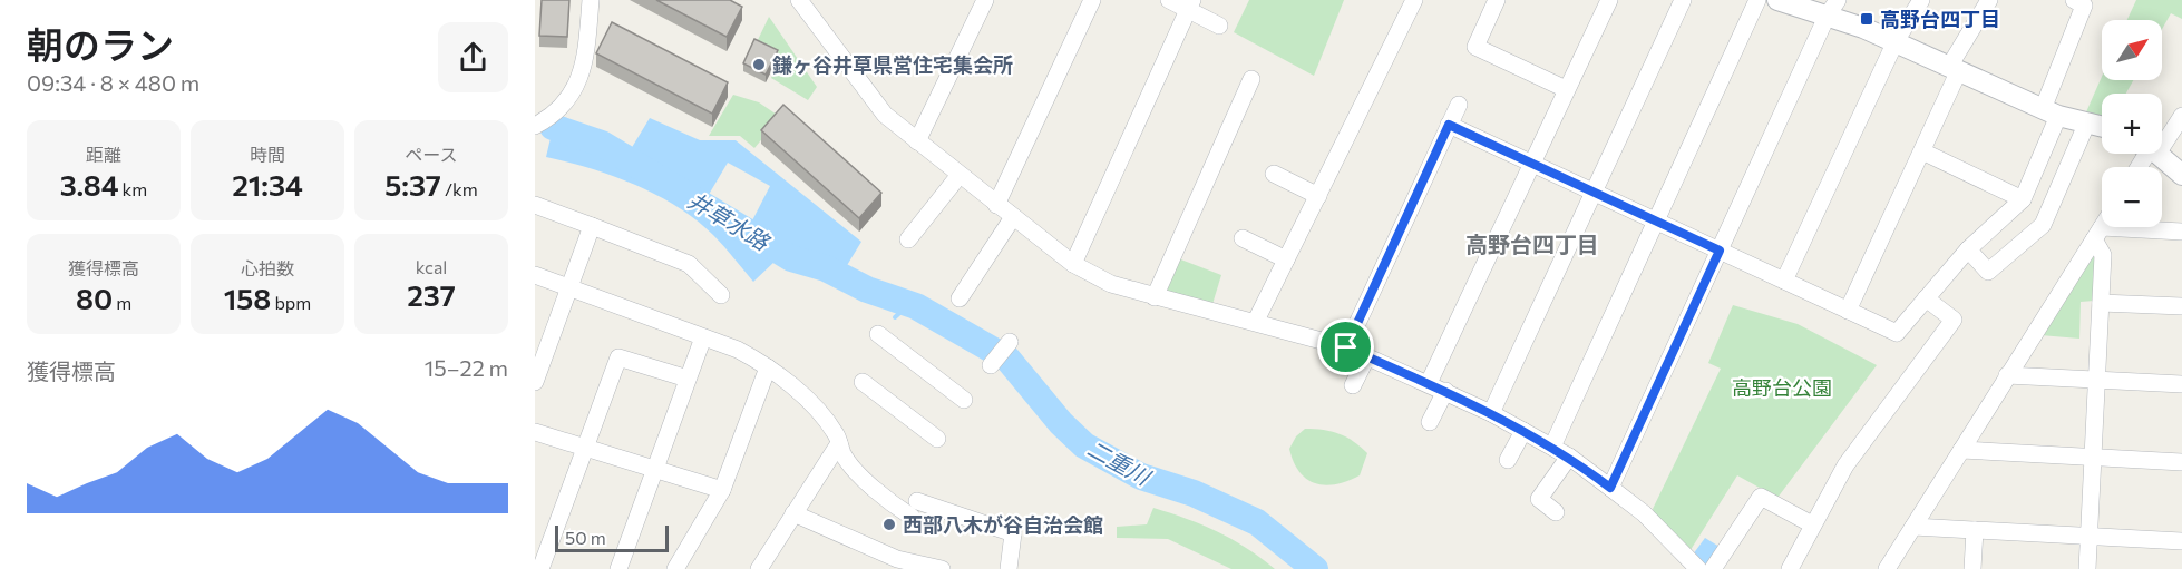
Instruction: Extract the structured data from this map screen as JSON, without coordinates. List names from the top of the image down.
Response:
{
  "districts": ["高野台四丁目"],
  "water": ["井草水路", "二重川"],
  "parks": ["高野台公園"],
  "places": {
    "transit": ["高野台四丁目"],
    "other": ["鎌ヶ谷井草県営住宅集会所", "西部八木が谷自治会館"]
  },
  "scale_bar": "50 m",
  "north": "top right",
  "page": {
    "heading": ["朝のラン", "09:34 · 8 × 480 m"],
    "map_buttons": ["+", "−"],
    "stats": [
      ["距離", "3.84 km"],
      ["時間", "21:34"],
      ["ペース", "5:37 /km"],
      ["獲得標高", "80 m"],
      ["心拍数", "158 bpm"],
      ["kcal", "237"]
    ],
    "chart": ["獲得標高", "15–22 m"],
    "scale": "50 m"
  }
}
